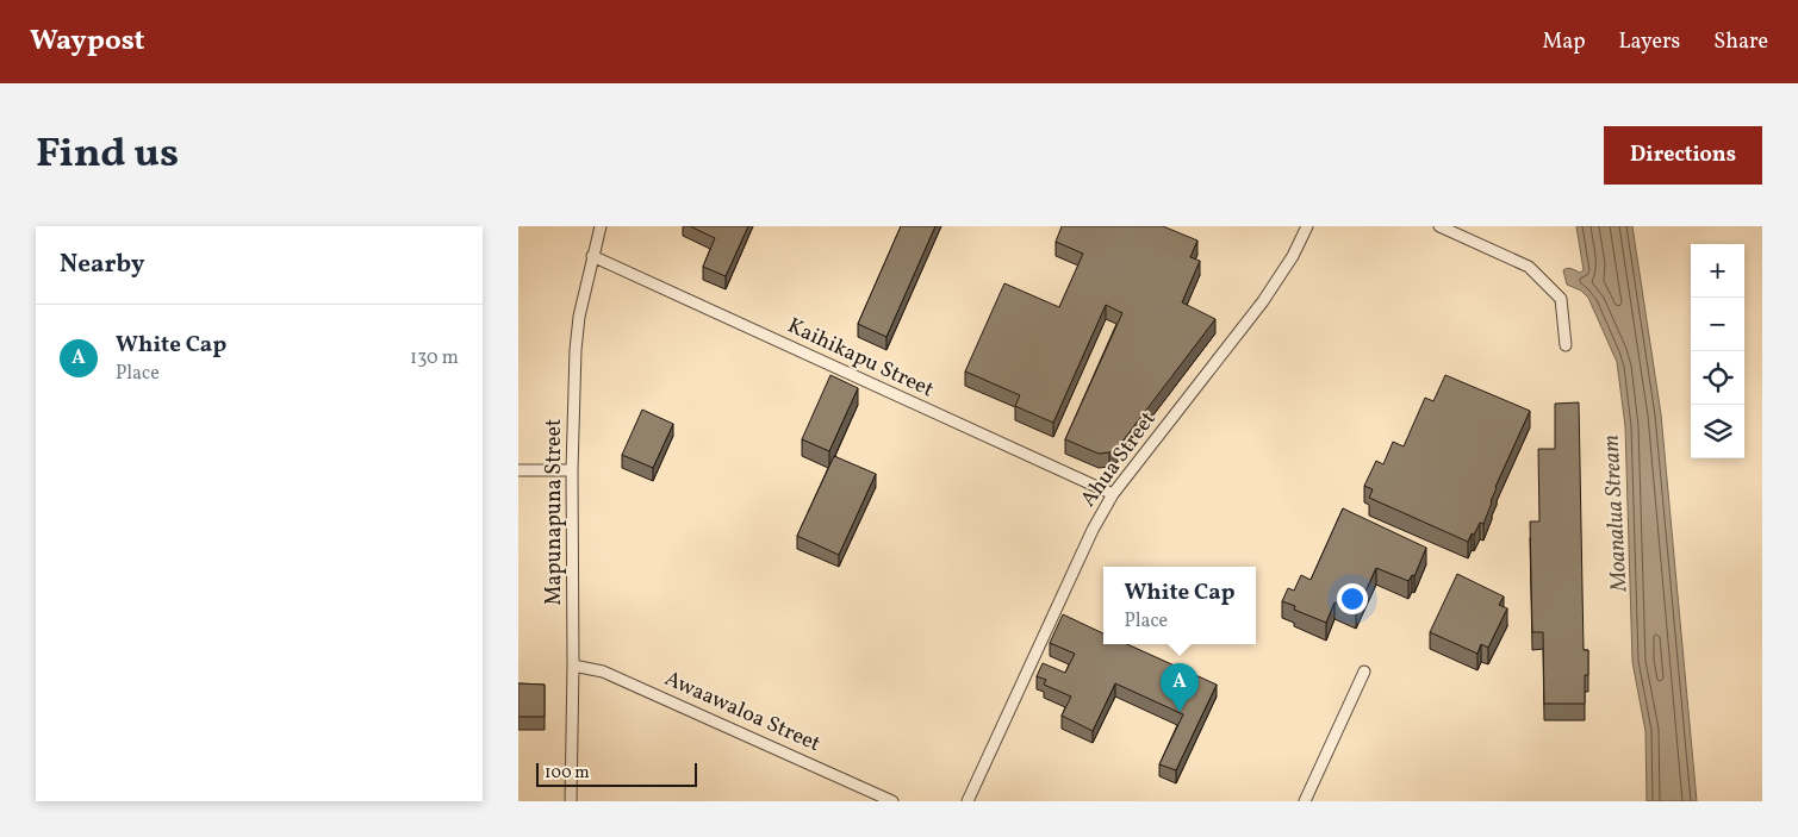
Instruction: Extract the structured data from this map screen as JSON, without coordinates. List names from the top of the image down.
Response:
{
  "streets": {
    "street": [
      "Kaihikapu Street",
      "Ahua Street",
      "Mapunapuna Street",
      "Awaawaloa Street"
    ]
  },
  "crossings": [
    ["Kaihikapu Street", "Ahua Street"],
    ["Kaihikapu Street", "Mapunapuna Street"],
    ["Mapunapuna Street", "Awaawaloa Street"]
  ],
  "water": ["Moanalua Stream"],
  "scale_bar": "100 m",
  "page": {
    "header": "Waypost",
    "nav": ["Map", "Layers", "Share"],
    "title": "Find us",
    "buttons": "Directions",
    "heading": "Nearby",
    "map_buttons": ["+", "−"],
    "list": [
      {
        "mark": "A",
        "name": "White Cap",
        "note": "Place",
        "value": "130 m"
      }
    ],
    "popup": ["White Cap", "Place"],
    "pins": "A",
    "scale": "100 m"
  }
}
